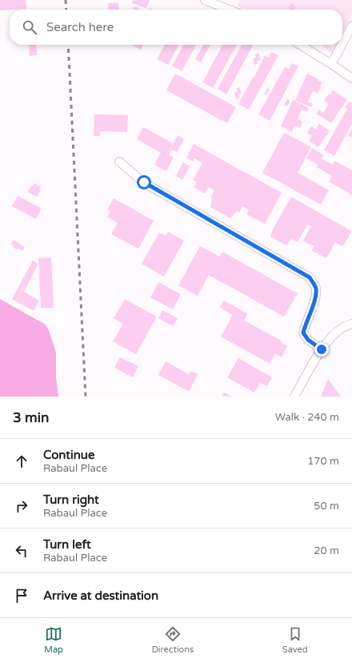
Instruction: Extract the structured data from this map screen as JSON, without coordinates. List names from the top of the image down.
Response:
{
  "page": {
    "search": "Search here",
    "heading": ["3 min", "Walk · 240 m"],
    "list": [
      ["Continue", "Rabaul Place", "170 m"],
      ["Turn right", "Rabaul Place", "50 m"],
      ["Turn left", "Rabaul Place", "20 m"],
      "Arrive at destination"
    ],
    "nav": ["Map", "Directions", "Saved"]
  }
}
